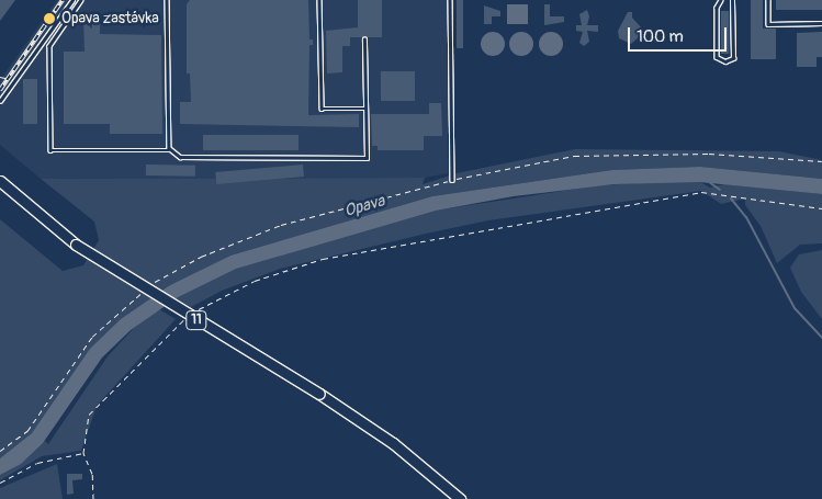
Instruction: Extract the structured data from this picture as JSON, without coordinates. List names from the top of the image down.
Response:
{
  "streets": {
    "main road": ["11"]
  },
  "water": ["Opava"],
  "places": ["Opava zastávka"],
  "scale_bar": "100 m"
}
